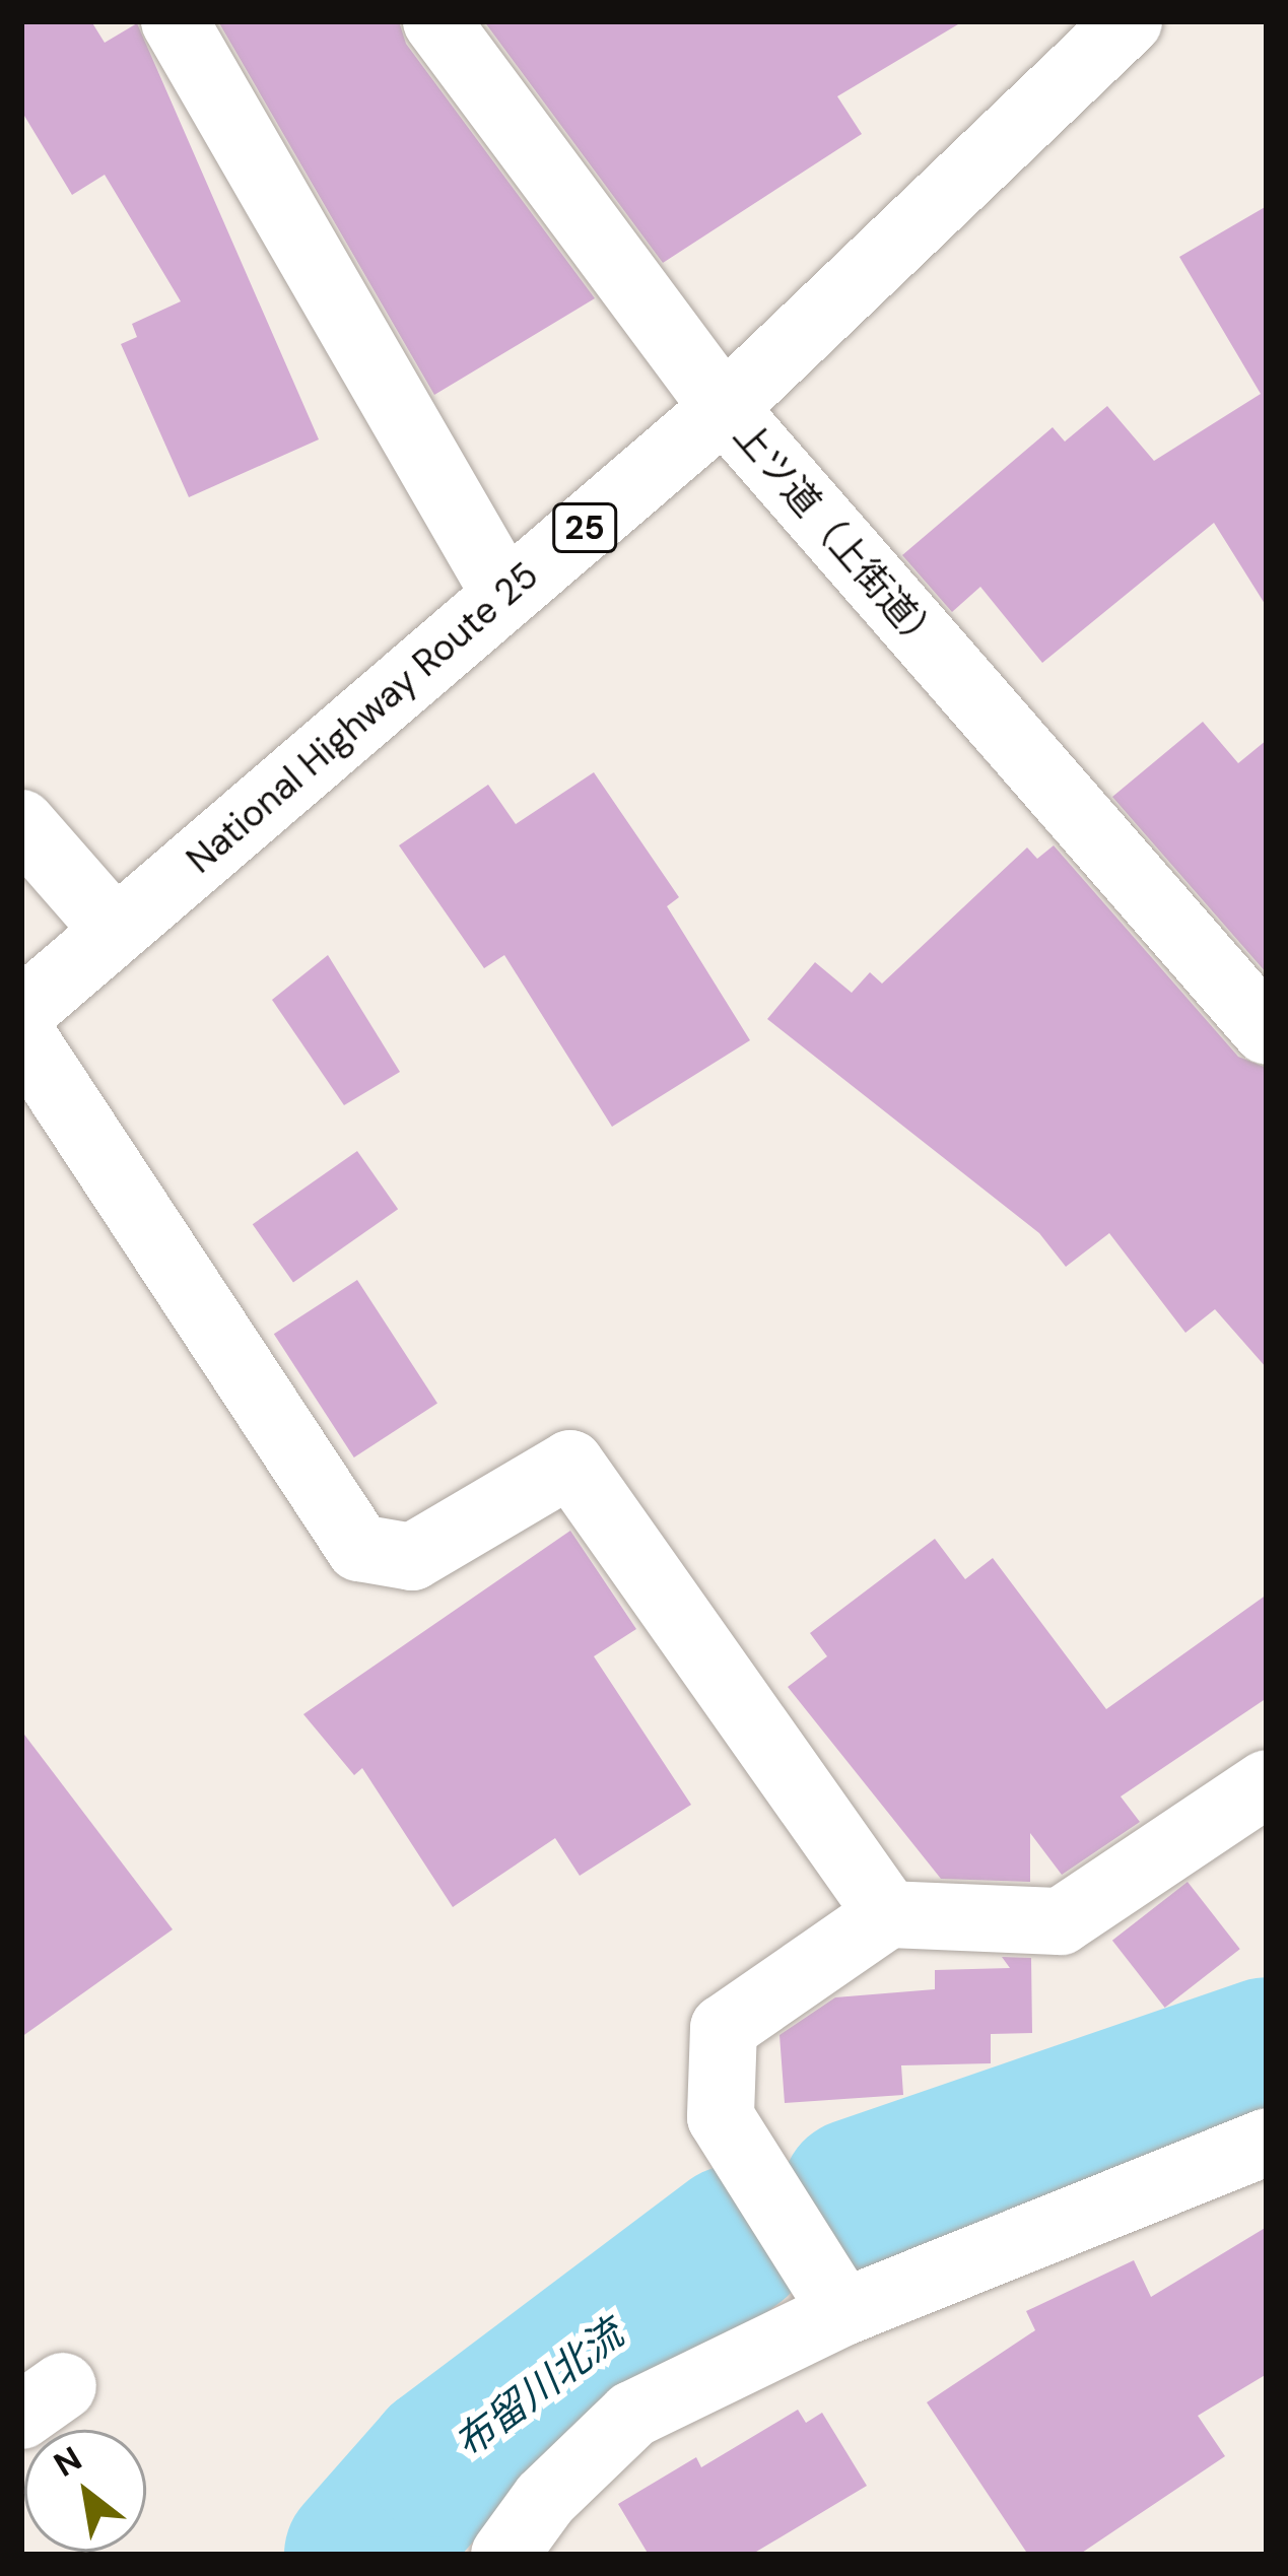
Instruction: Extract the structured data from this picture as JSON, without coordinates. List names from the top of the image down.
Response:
{
  "streets": {
    "main road": ["25", "上ツ道（上街道）", "National Highway Route 25"]
  },
  "crossings": [
    ["上ツ道（上街道）", "National Highway Route 25"]
  ],
  "water": ["布留川北流"],
  "north": "top left"
}
